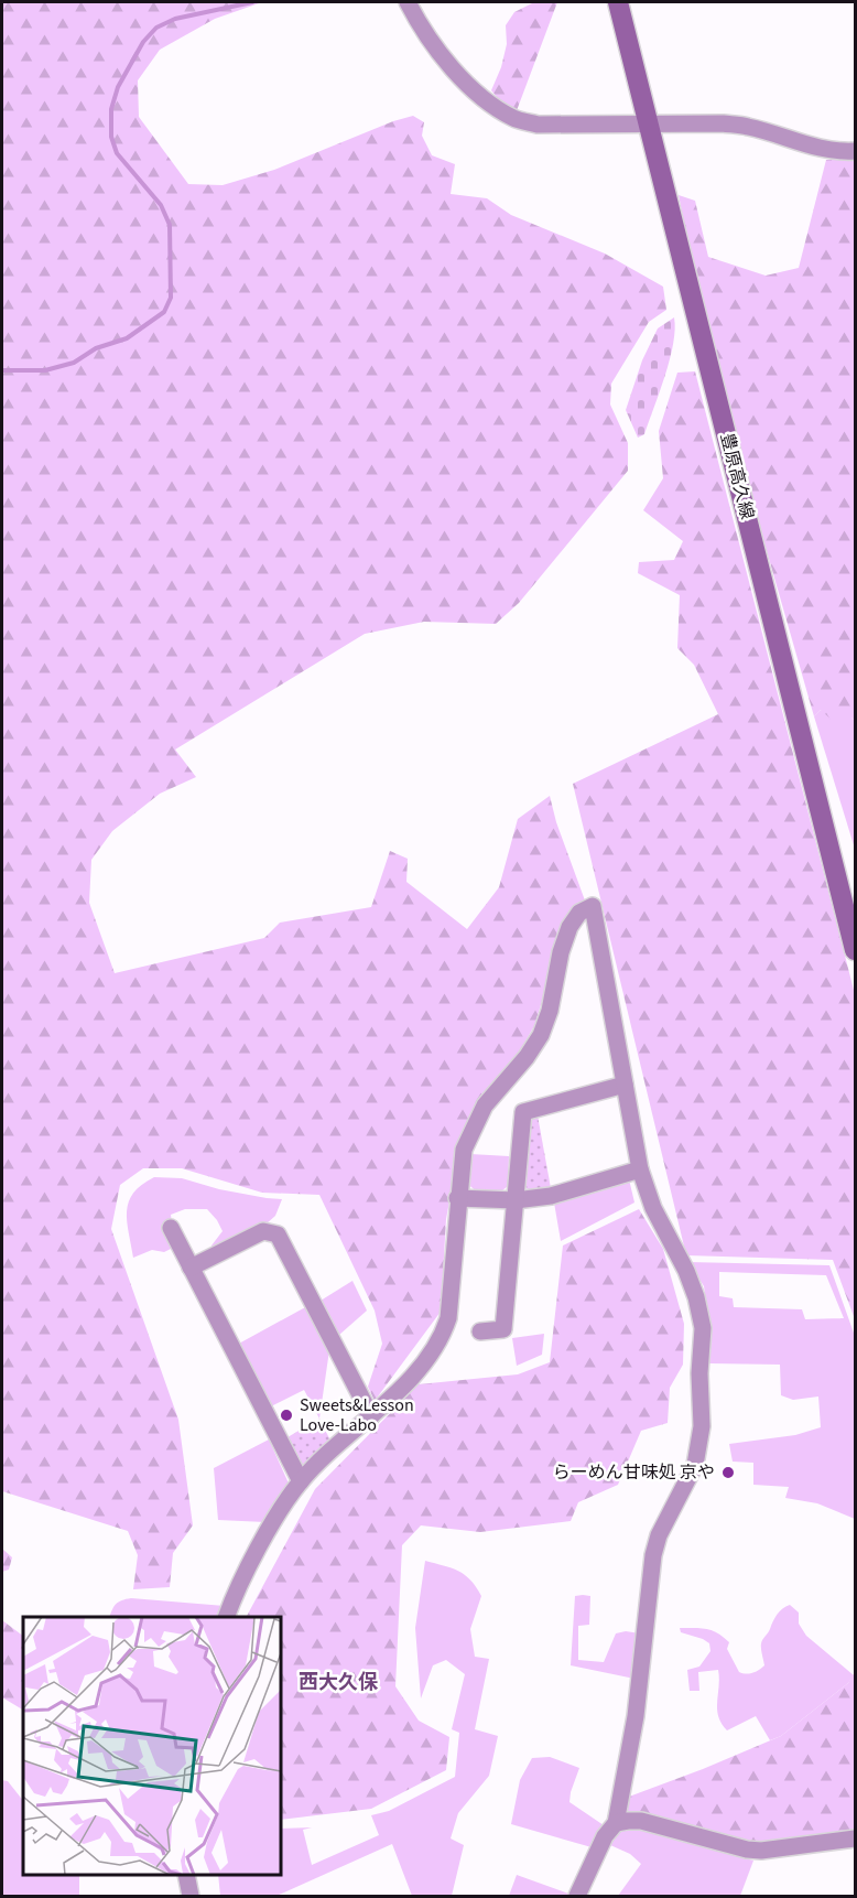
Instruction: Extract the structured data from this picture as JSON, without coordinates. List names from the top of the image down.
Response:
{
  "streets": {
    "main road": ["豊原高久線"]
  },
  "districts": ["西大久保"],
  "places": ["Sweets&Lesson Love-Labo", "らーめん甘味処 京や"]
}
